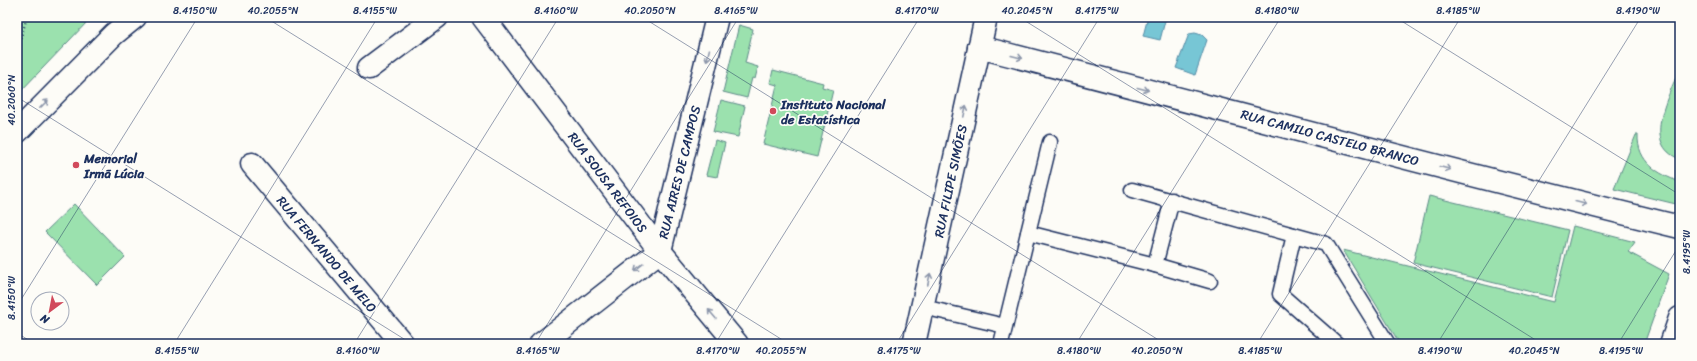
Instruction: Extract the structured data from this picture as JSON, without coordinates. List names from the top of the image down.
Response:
{
  "streets": {
    "street": [
      "RUA CAMILO CASTELO BRANCO",
      "RUA AIRES DE CAMPOS",
      "RUA FILIPE SIMÕES",
      "RUA SOUSA REFOIOS",
      "RUA FERNANDO DE MELO"
    ]
  },
  "crossings": [
    ["RUA CAMILO CASTELO BRANCO", "RUA FILIPE SIMÕES"],
    ["RUA AIRES DE CAMPOS", "RUA SOUSA REFOIOS"]
  ],
  "one_way": ["RUA CAMILO CASTELO BRANCO", "RUA AIRES DE CAMPOS", "RUA FILIPE SIMÕES"],
  "places": ["Instituto Nacional de Estatística", "Memorial Irmã Lúcia"],
  "north": "bottom left",
  "coordinates": [
    "8.4150°W",
    "40.2055°N",
    "8.4155°W",
    "8.4160°W",
    "40.2050°N",
    "8.4165°W",
    "8.4170°W",
    "40.2045°N",
    "8.4175°W",
    "8.4180°W",
    "8.4185°W",
    "8.4190°W",
    "40.2060°N",
    "8.4195°W"
  ]
}
